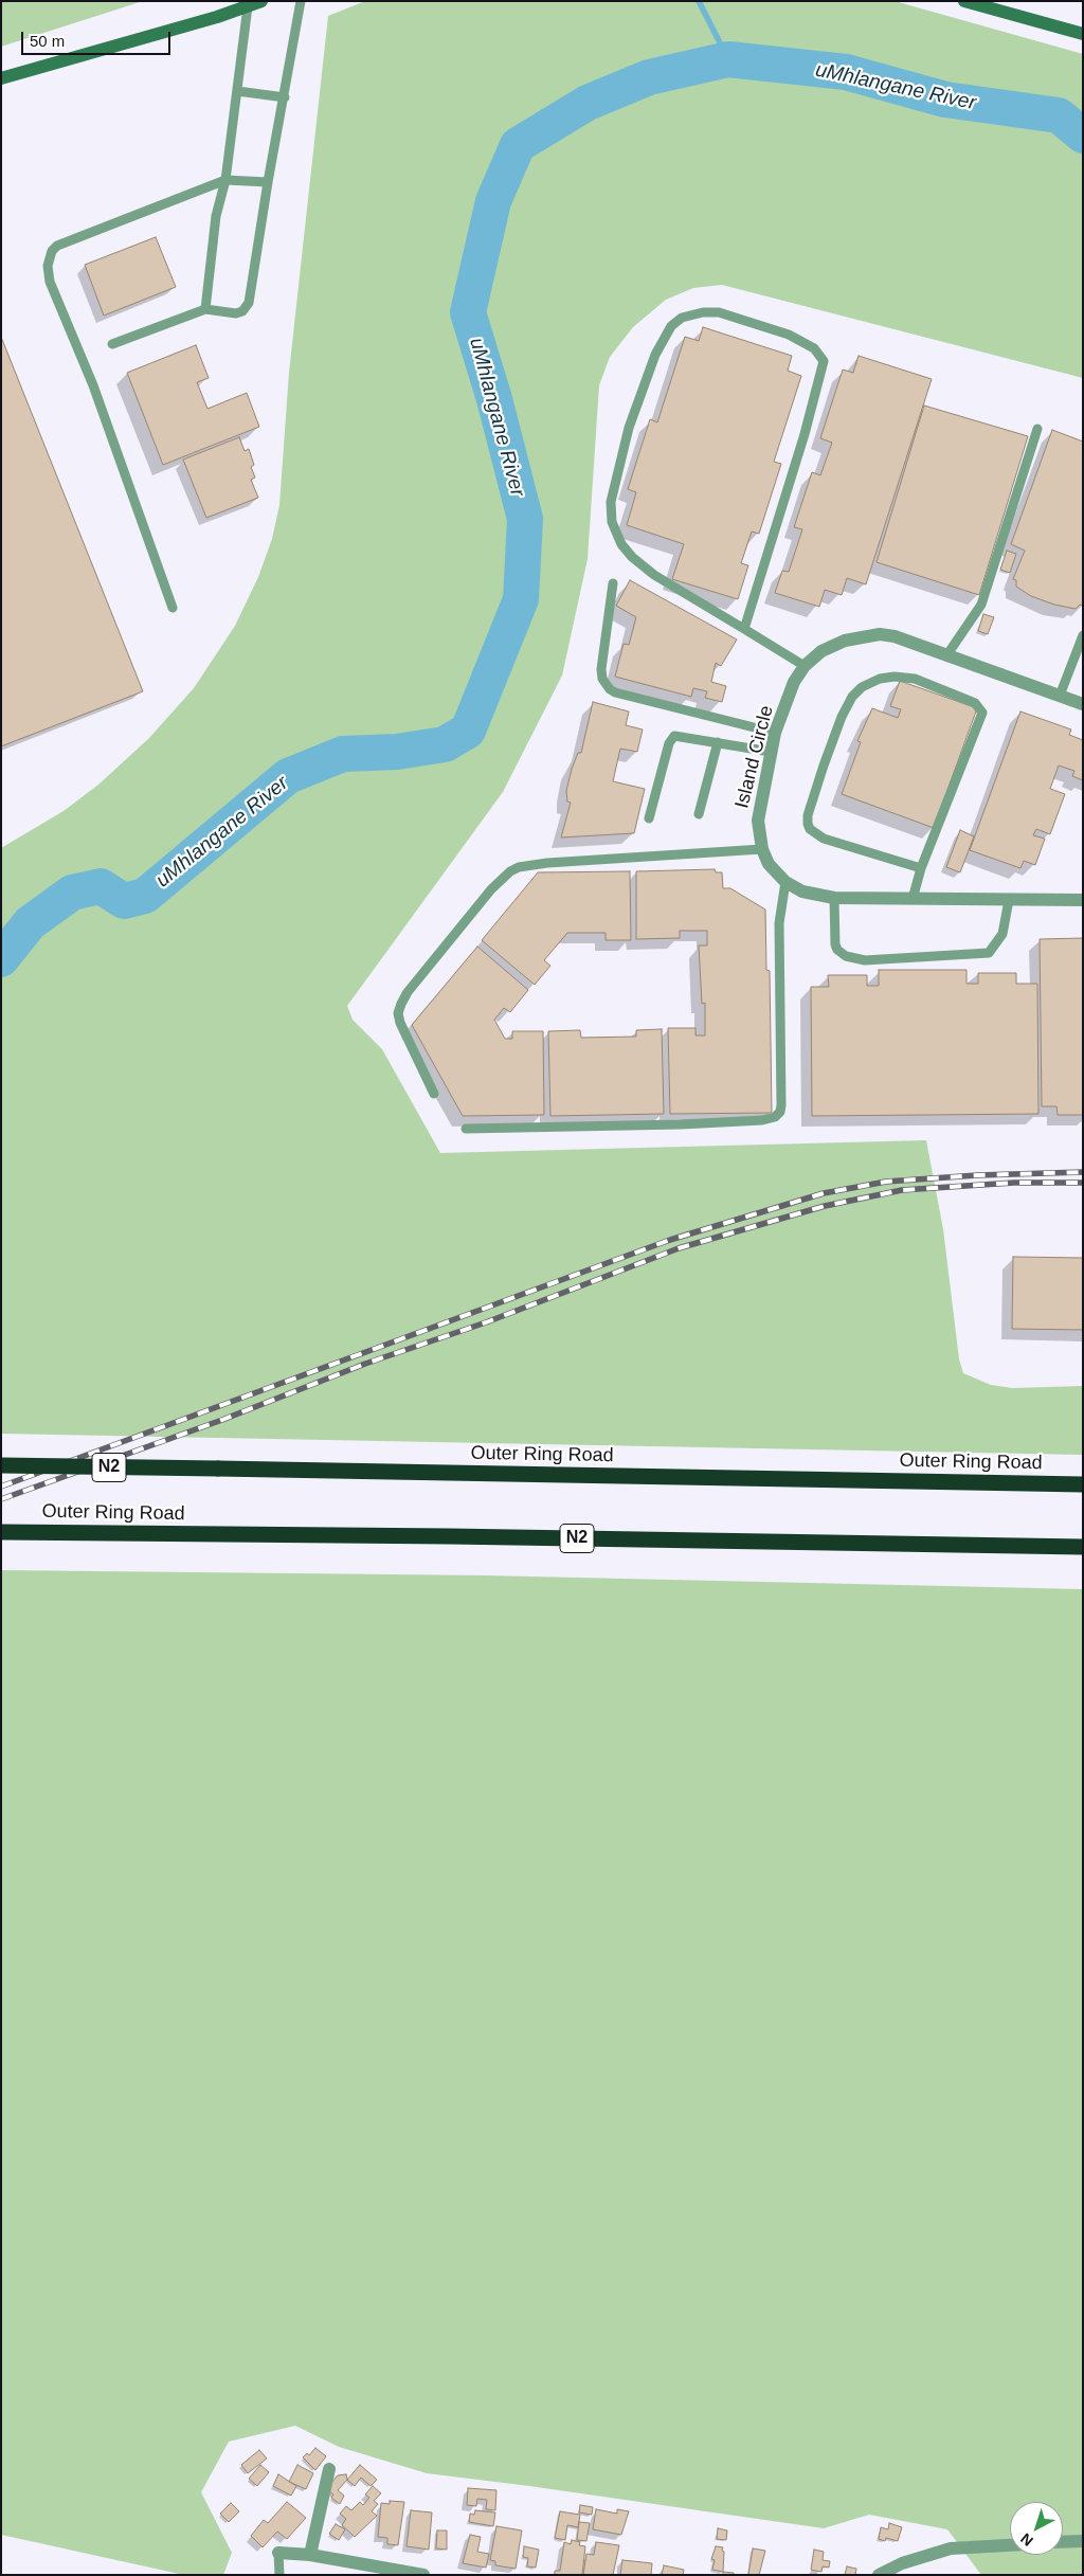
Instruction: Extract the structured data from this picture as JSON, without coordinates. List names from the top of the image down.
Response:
{
  "streets": {
    "highway": ["Outer Ring Road", "N2"],
    "street": ["Island Circle"]
  },
  "water": ["uMhlangane River"],
  "scale_bar": "50 m",
  "north": "bottom left"
}
